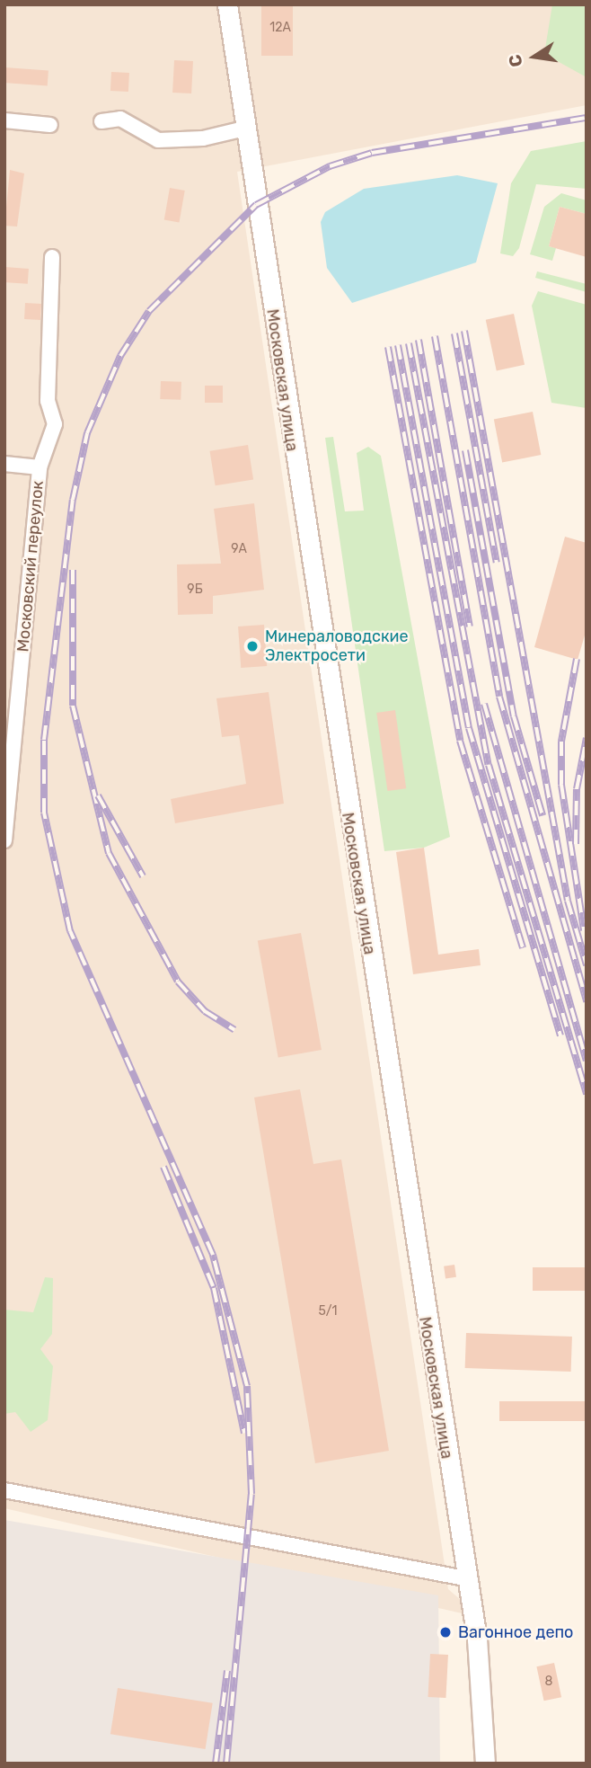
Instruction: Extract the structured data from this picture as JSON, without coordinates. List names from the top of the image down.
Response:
{
  "streets": {
    "street": ["Московская улица", "Московский переулок"]
  },
  "places": ["Минераловодские Электросети", "Вагонное депо"],
  "house_numbers": [
    "12А",
    "9А",
    "9Б",
    "5/1",
    "8"
  ],
  "north": "left"
}
